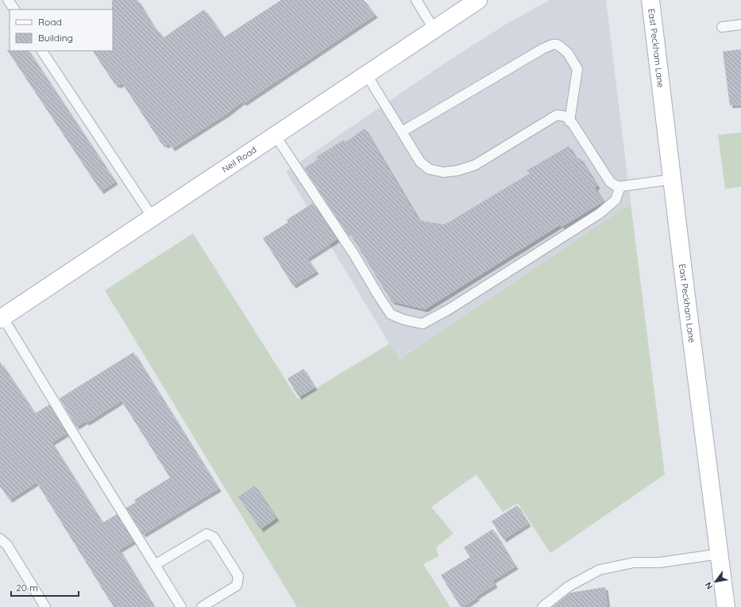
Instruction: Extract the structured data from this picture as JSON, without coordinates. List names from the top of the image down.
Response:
{
  "streets": {
    "street": ["East Peckham Lane", "Neil Road"]
  },
  "legend": ["Road", "Building"],
  "scale_bar": "20 m",
  "north": "bottom left"
}
